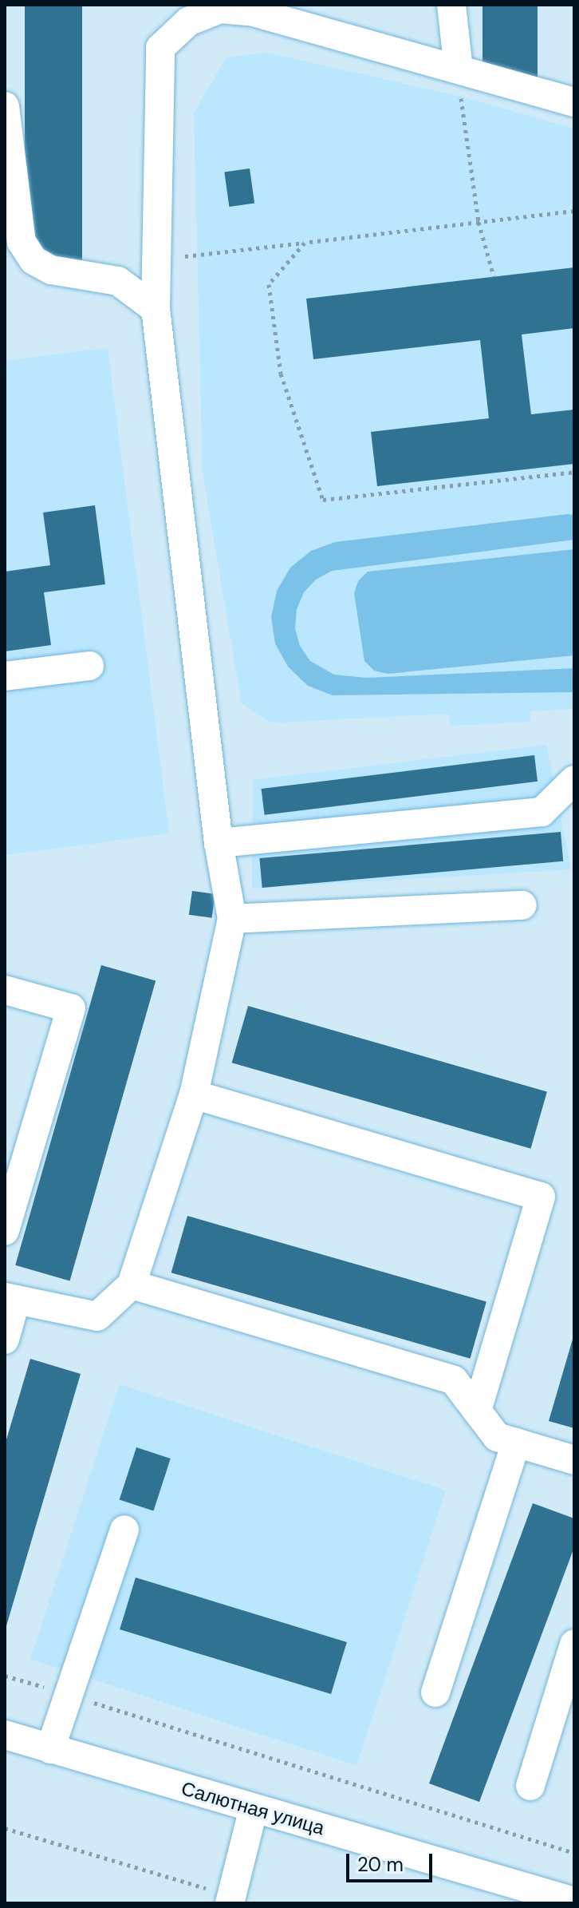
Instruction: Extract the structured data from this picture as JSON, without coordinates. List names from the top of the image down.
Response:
{
  "streets": {
    "street": ["Салютная улица"]
  },
  "scale_bar": "20 m"
}
